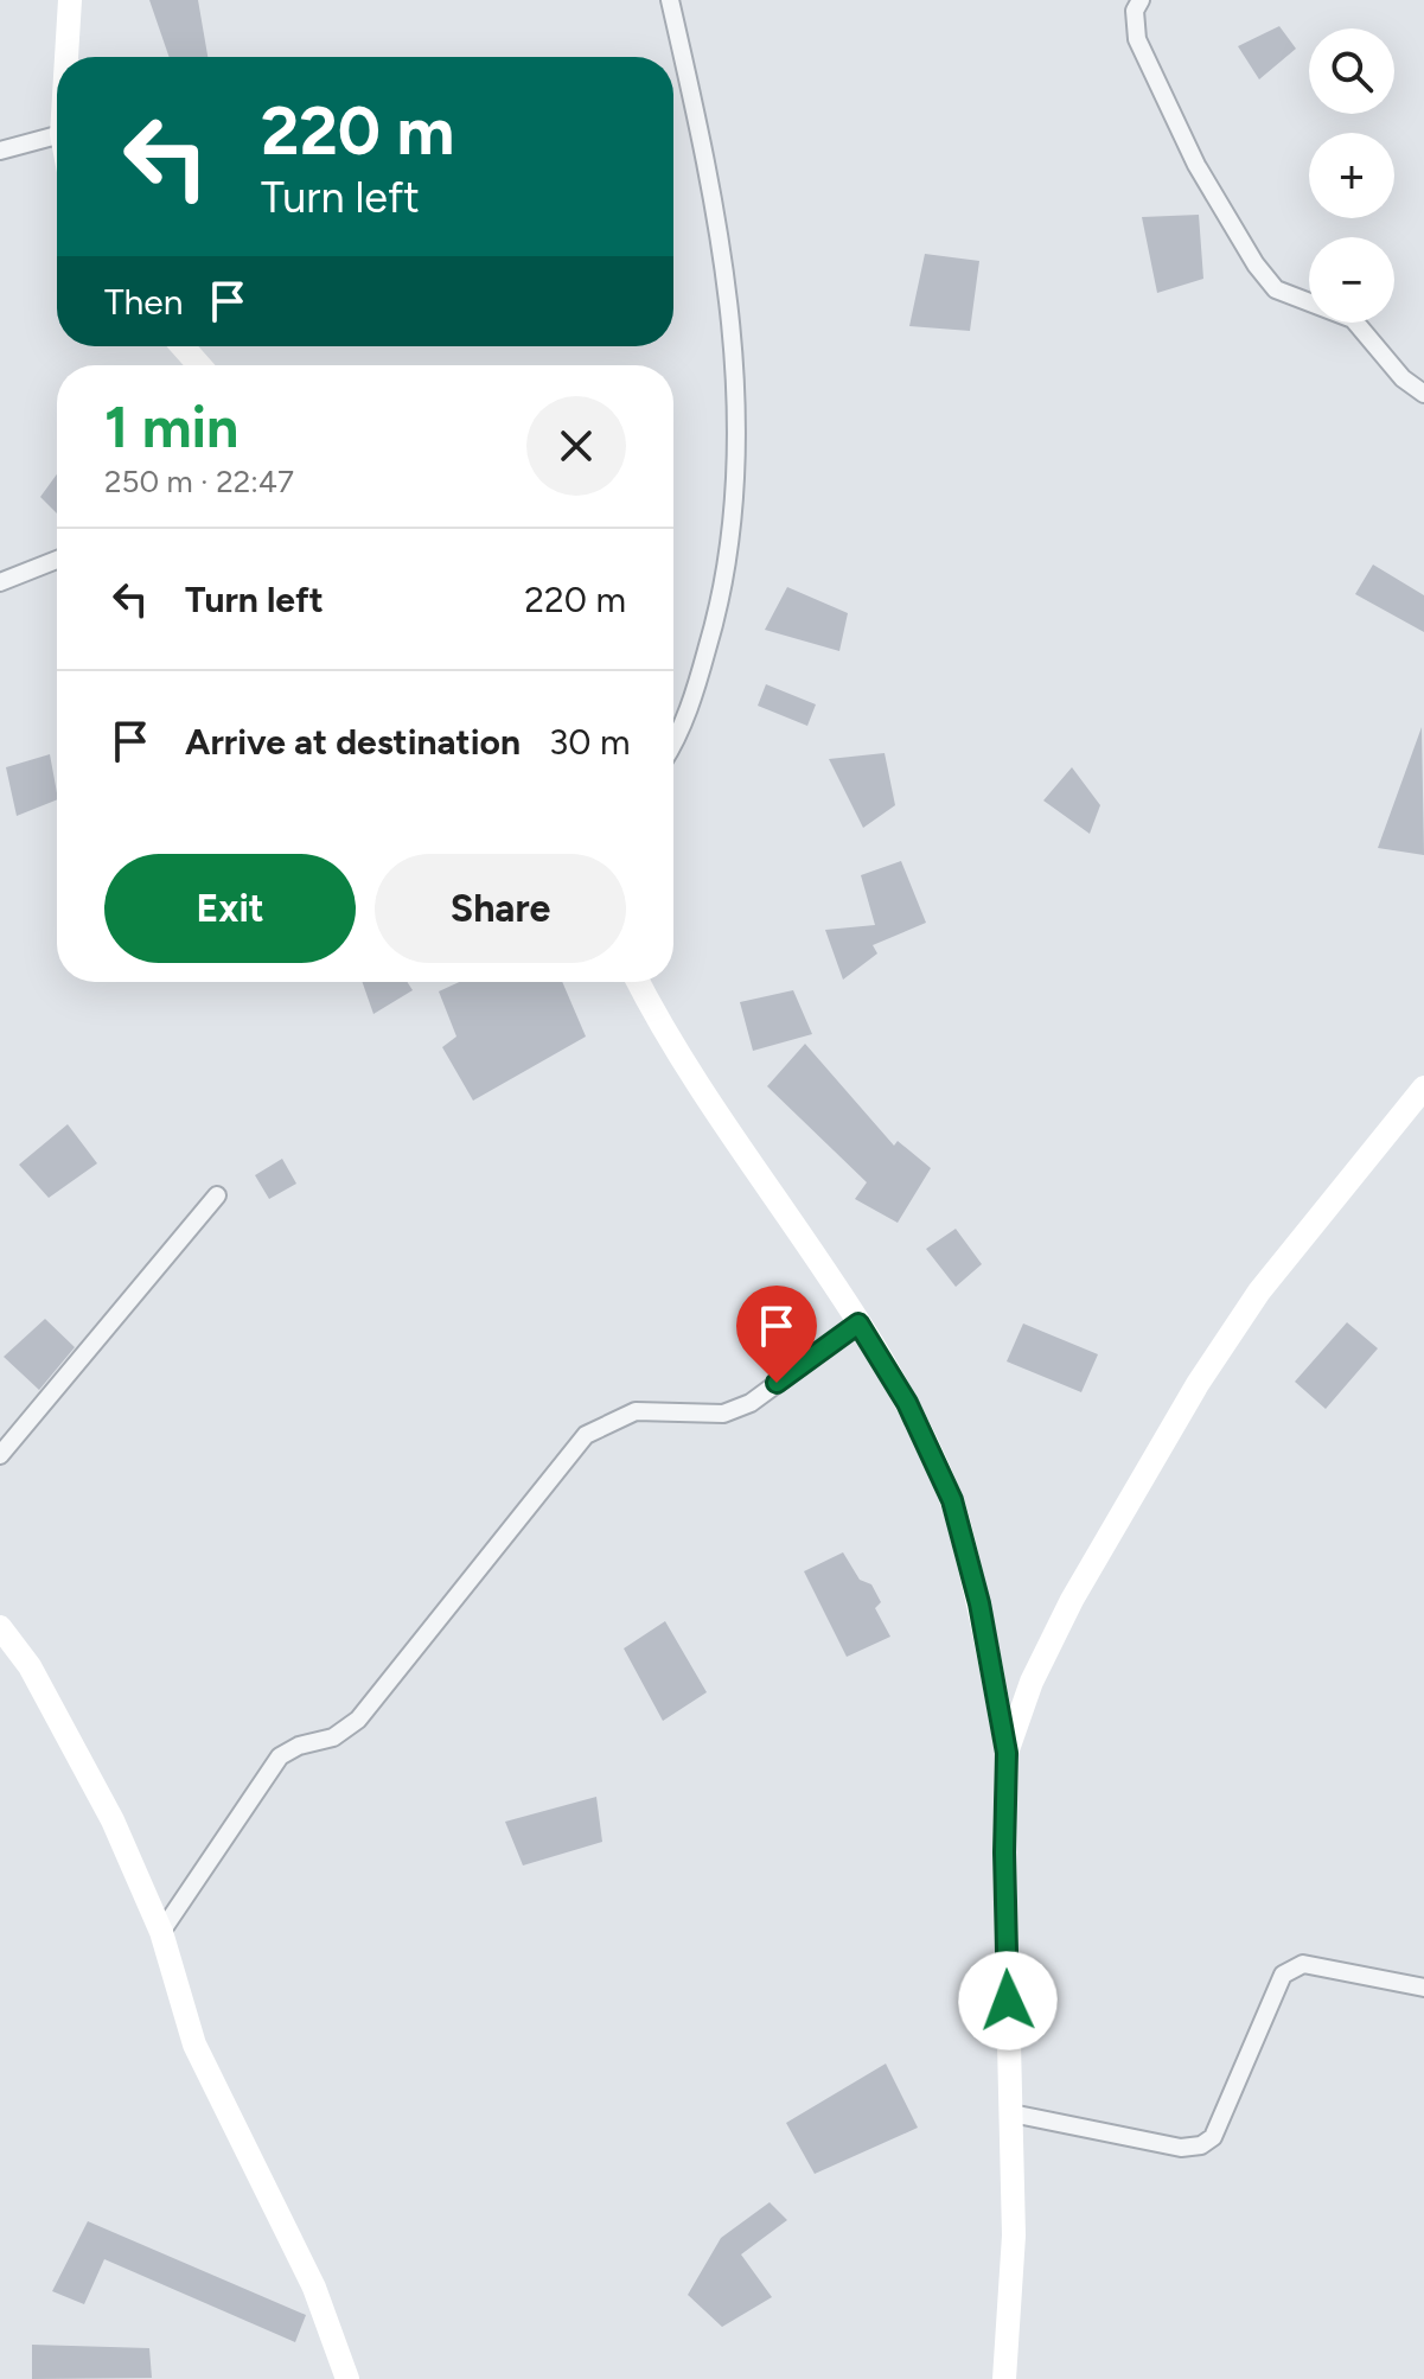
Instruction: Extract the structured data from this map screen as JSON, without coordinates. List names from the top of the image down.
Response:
{
  "page": {
    "map_buttons": ["+", "−"],
    "turn": ["220 m", "Turn left"],
    "then": "Then",
    "heading": ["1 min", "250 m · 22:47"],
    "list": [
      {
        "name": "Turn left",
        "value": "220 m"
      },
      {
        "name": "Arrive at destination",
        "value": "30 m"
      }
    ],
    "buttons": ["Exit", "Share"]
  }
}
